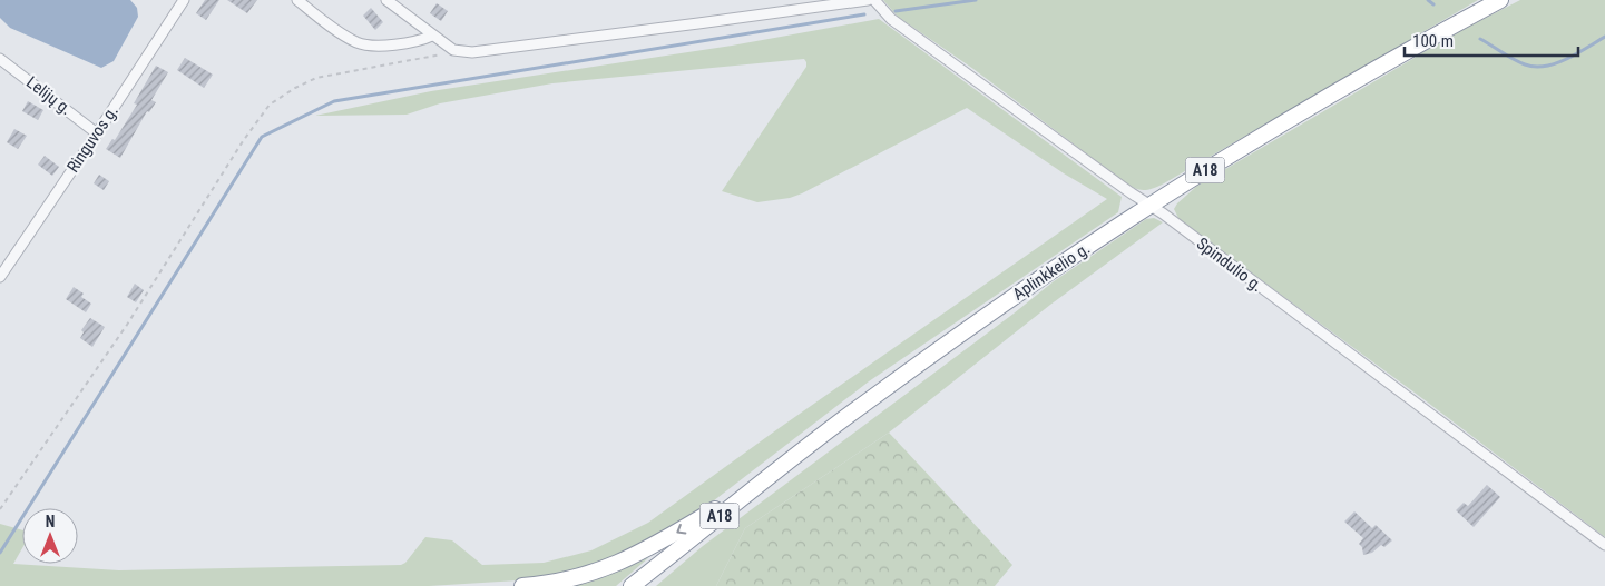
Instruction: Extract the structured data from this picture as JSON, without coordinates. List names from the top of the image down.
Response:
{
  "streets": {
    "highway": ["A18", "Aplinkkelio g."],
    "street": ["Lelijų g.", "Ringuvos g.", "Spindulio g."]
  },
  "crossings": [
    ["Lelijų g.", "Ringuvos g."],
    ["Spindulio g.", "Aplinkkelio g."]
  ],
  "scale_bar": "100 m",
  "north": "top"
}
